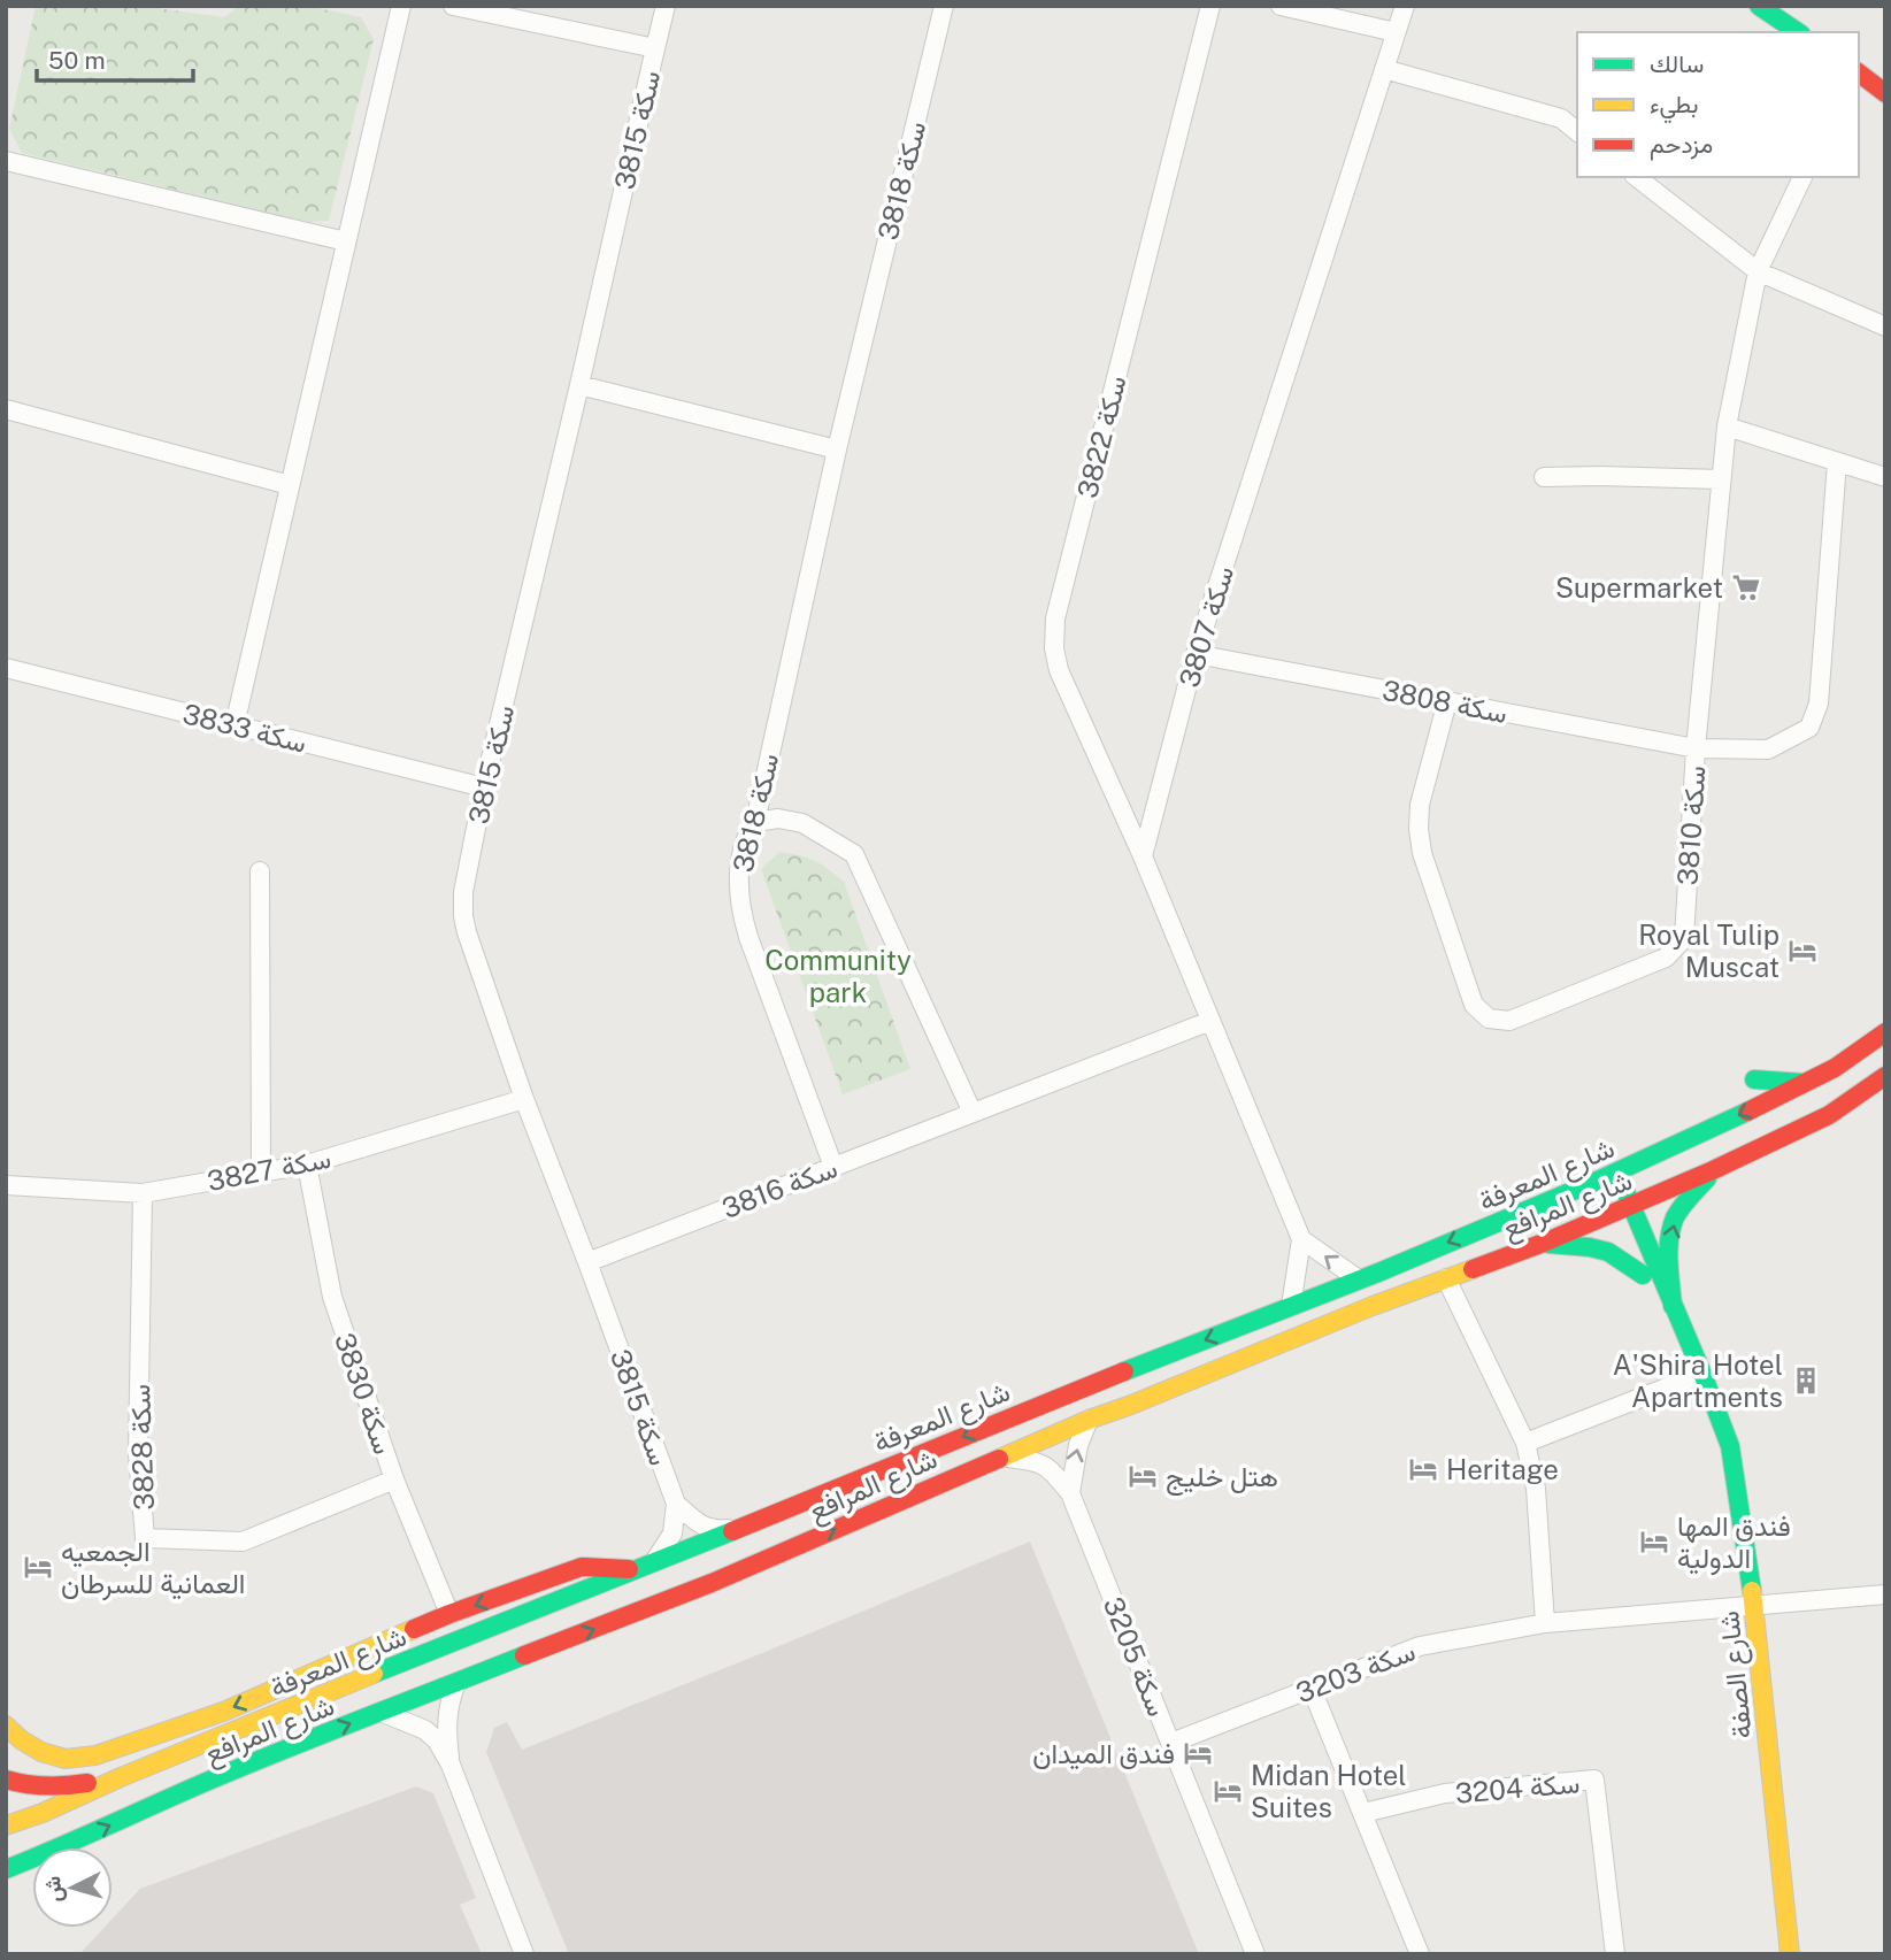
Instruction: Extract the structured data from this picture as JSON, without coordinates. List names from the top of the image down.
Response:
{
  "streets": {
    "main road": ["شارع المعرفة", "شارع المرافع", "شارع الصفة"],
    "street": [
      "سكة 3815",
      "سكة 3818",
      "سكة 3822",
      "سكة 3807",
      "سكة 3808",
      "سكة 3833",
      "سكة 3810",
      "سكة 3827",
      "سكة 3816",
      "سكة 3830",
      "سكة 3828",
      "سكة 3205",
      "سكة 3203",
      "سكة 3204"
    ]
  },
  "crossings": [
    ["سكة 3815", "سكة 3833"],
    ["سكة 3815", "سكة 3827"],
    ["سكة 3815", "سكة 3816"],
    ["سكة 3818", "سكة 3816"],
    ["سكة 3822", "سكة 3807"],
    ["سكة 3807", "سكة 3808"],
    ["سكة 3808", "سكة 3810"],
    ["سكة 3827", "سكة 3830"],
    ["سكة 3827", "سكة 3828"],
    ["شارع المعرفة", "شارع الصفة"],
    ["شارع المرافع", "سكة 3205"],
    ["شارع المرافع", "شارع الصفة"],
    ["سكة 3830", "سكة 3828"],
    ["سكة 3205", "سكة 3203"],
    ["سكة 3203", "شارع الصفة"]
  ],
  "one_way": ["شارع المعرفة"],
  "parks": ["Community park"],
  "places": {
    "supermarket": ["Supermarket"],
    "hotel": [
      "Royal Tulip Muscat",
      "Heritage",
      "هتل خلیج",
      "فندق المها الدولية",
      "الجمعيه العمانية للسرطان",
      "فندق الميدان",
      "Midan Hotel Suites"
    ],
    "building": ["A'Shira Hotel Apartments"]
  },
  "legend": ["سالك", "بطيء", "مزدحم"],
  "scale_bar": "50 m",
  "north": "left"
}
